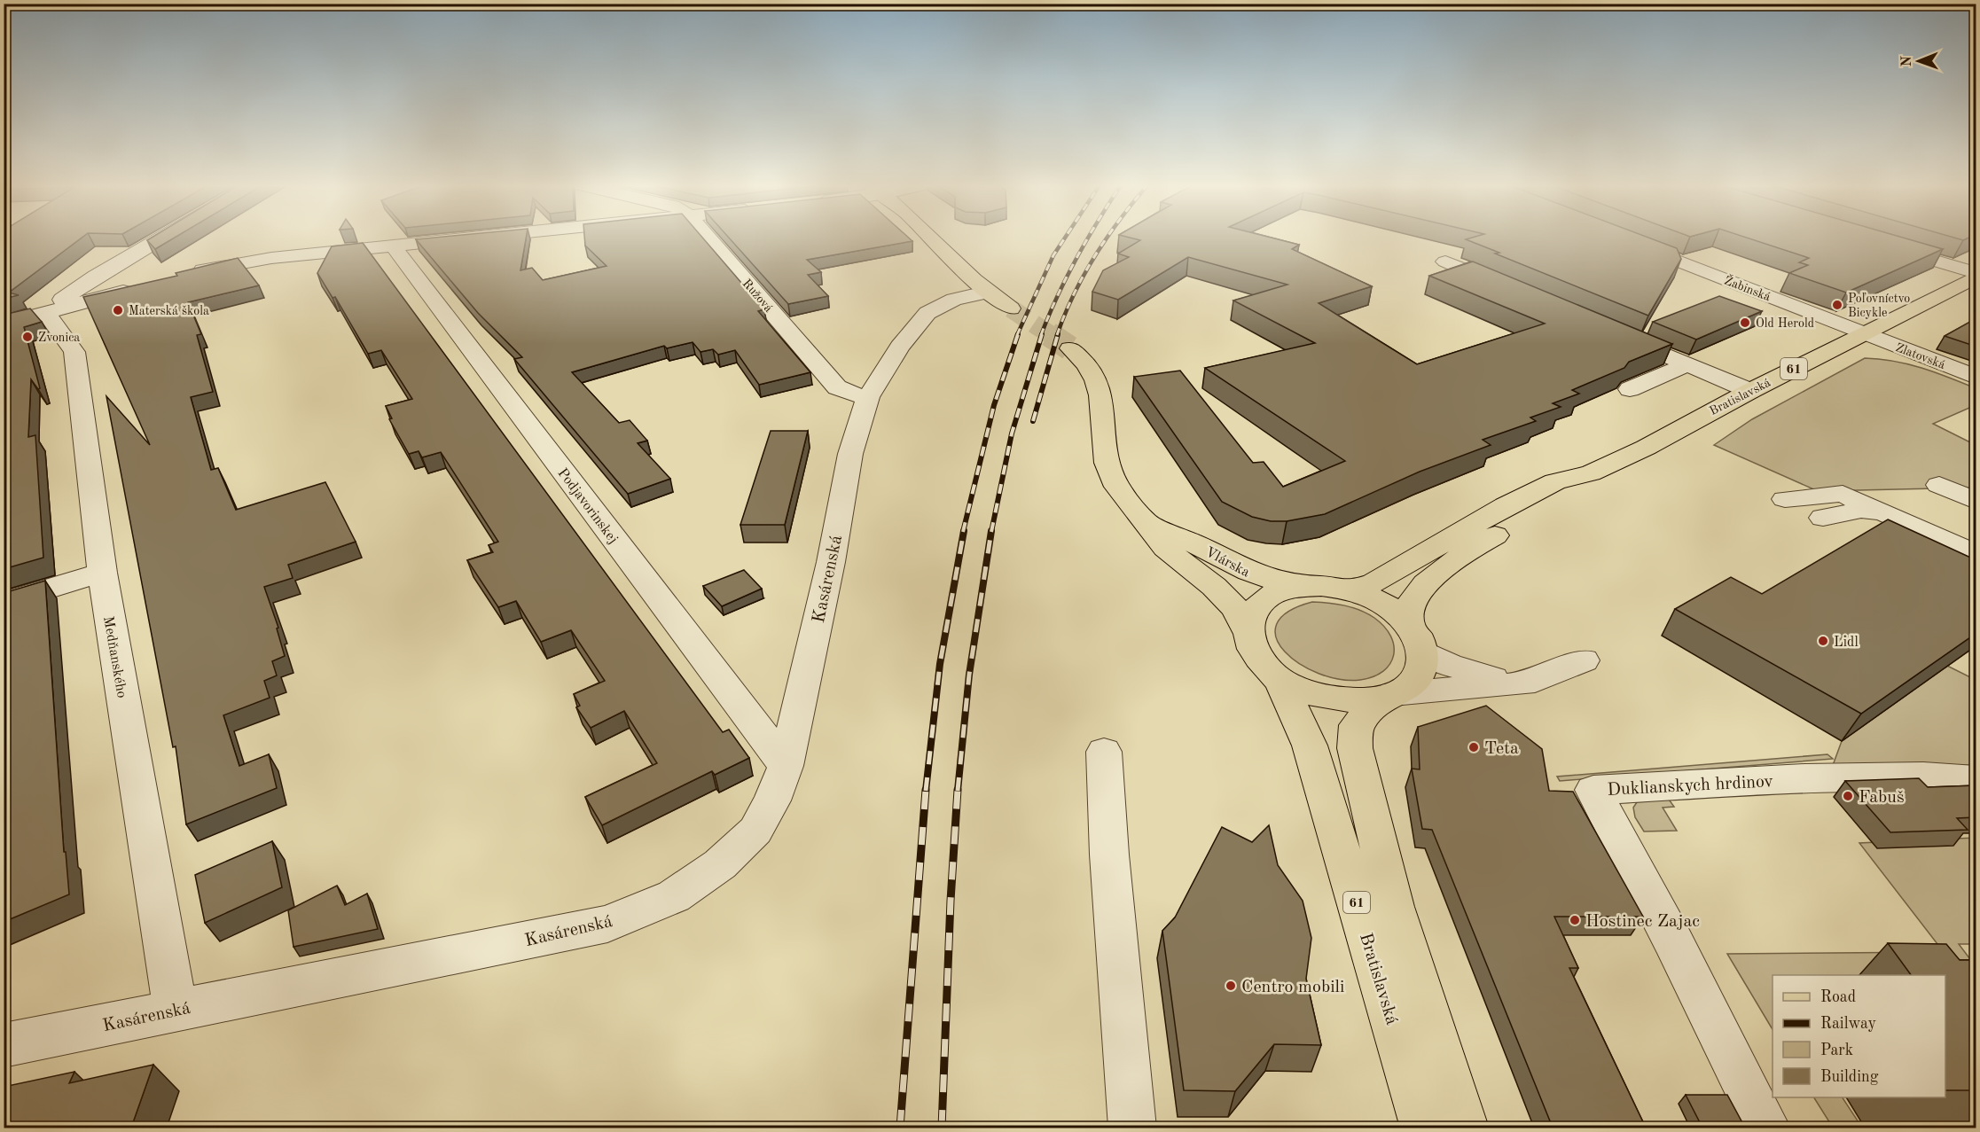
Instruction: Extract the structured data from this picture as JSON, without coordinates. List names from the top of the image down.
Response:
{
  "streets": {
    "main road": ["61", "Bratislavská", "Vlárska"],
    "street": [
      "Žabinská",
      "Ružová",
      "Zlatovská",
      "Podjavorinskej",
      "Kasárenská",
      "Medňanského",
      "Duklianskych hrdinov"
    ]
  },
  "crossings": [
    ["Žabinská", "Zlatovská"],
    ["Žabinská", "Bratislavská"],
    ["Ružová", "Kasárenská"],
    ["Zlatovská", "Bratislavská"],
    ["61", "Bratislavská"],
    ["61", "Vlárska"],
    ["Bratislavská", "Vlárska"],
    ["Podjavorinskej", "Kasárenská"],
    ["Kasárenská", "Medňanského"]
  ],
  "places": [
    "Poľovníctvo Bicykle",
    "Materská škola",
    "Old Herold",
    "Zvonica",
    "Lidl",
    "Teta",
    "Fabuš",
    "Hostinec Zajac",
    "Centro mobili"
  ],
  "legend": [
    "Road",
    "Railway",
    "Park",
    "Building"
  ],
  "north": "left"
}
